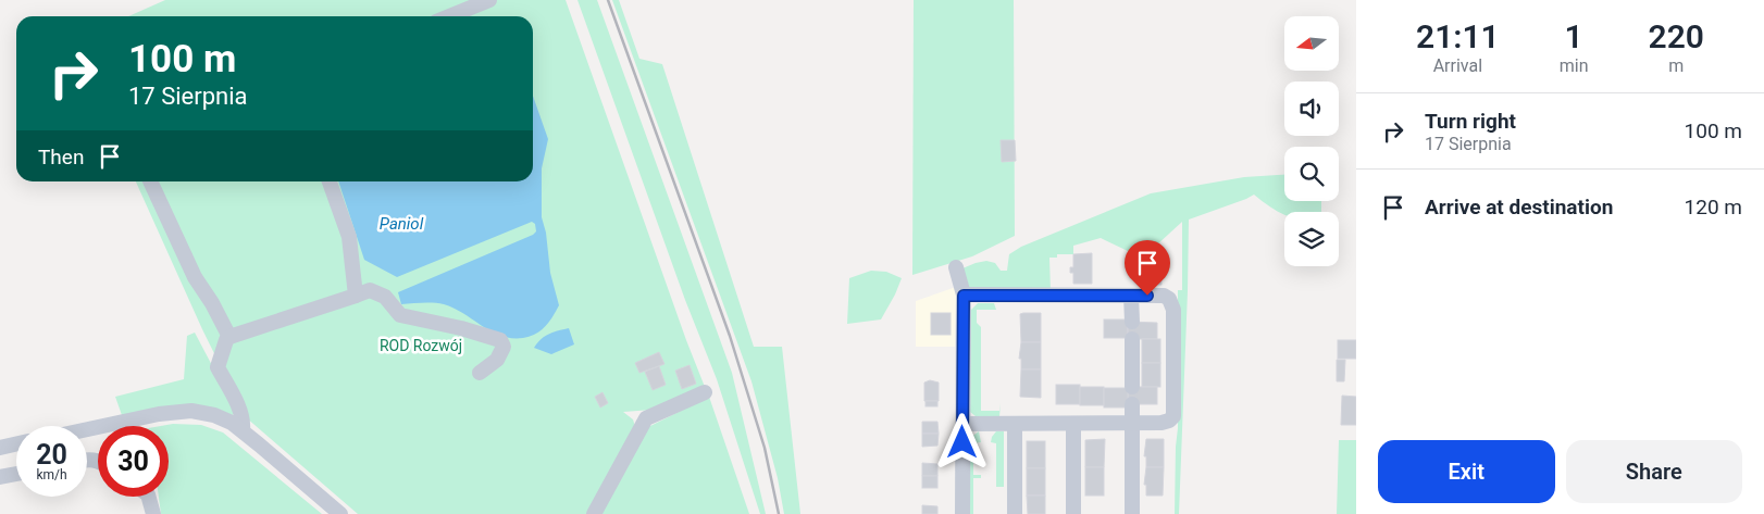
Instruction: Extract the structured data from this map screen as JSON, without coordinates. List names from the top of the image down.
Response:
{
  "water": ["Paniol"],
  "parks": ["ROD Rozwój"],
  "north": "left",
  "page": {
    "eta": [
      "21:11",
      "Arrival",
      "1",
      "min",
      "220",
      "m"
    ],
    "turn": ["100 m", "17 Sierpnia"],
    "list": [
      {
        "name": "Turn right",
        "note": "17 Sierpnia",
        "value": "100 m"
      },
      {
        "name": "Arrive at destination",
        "value": "120 m"
      }
    ],
    "then": "Then",
    "speed": "20 km/h",
    "limit": "30",
    "buttons": ["Exit", "Share"]
  }
}
